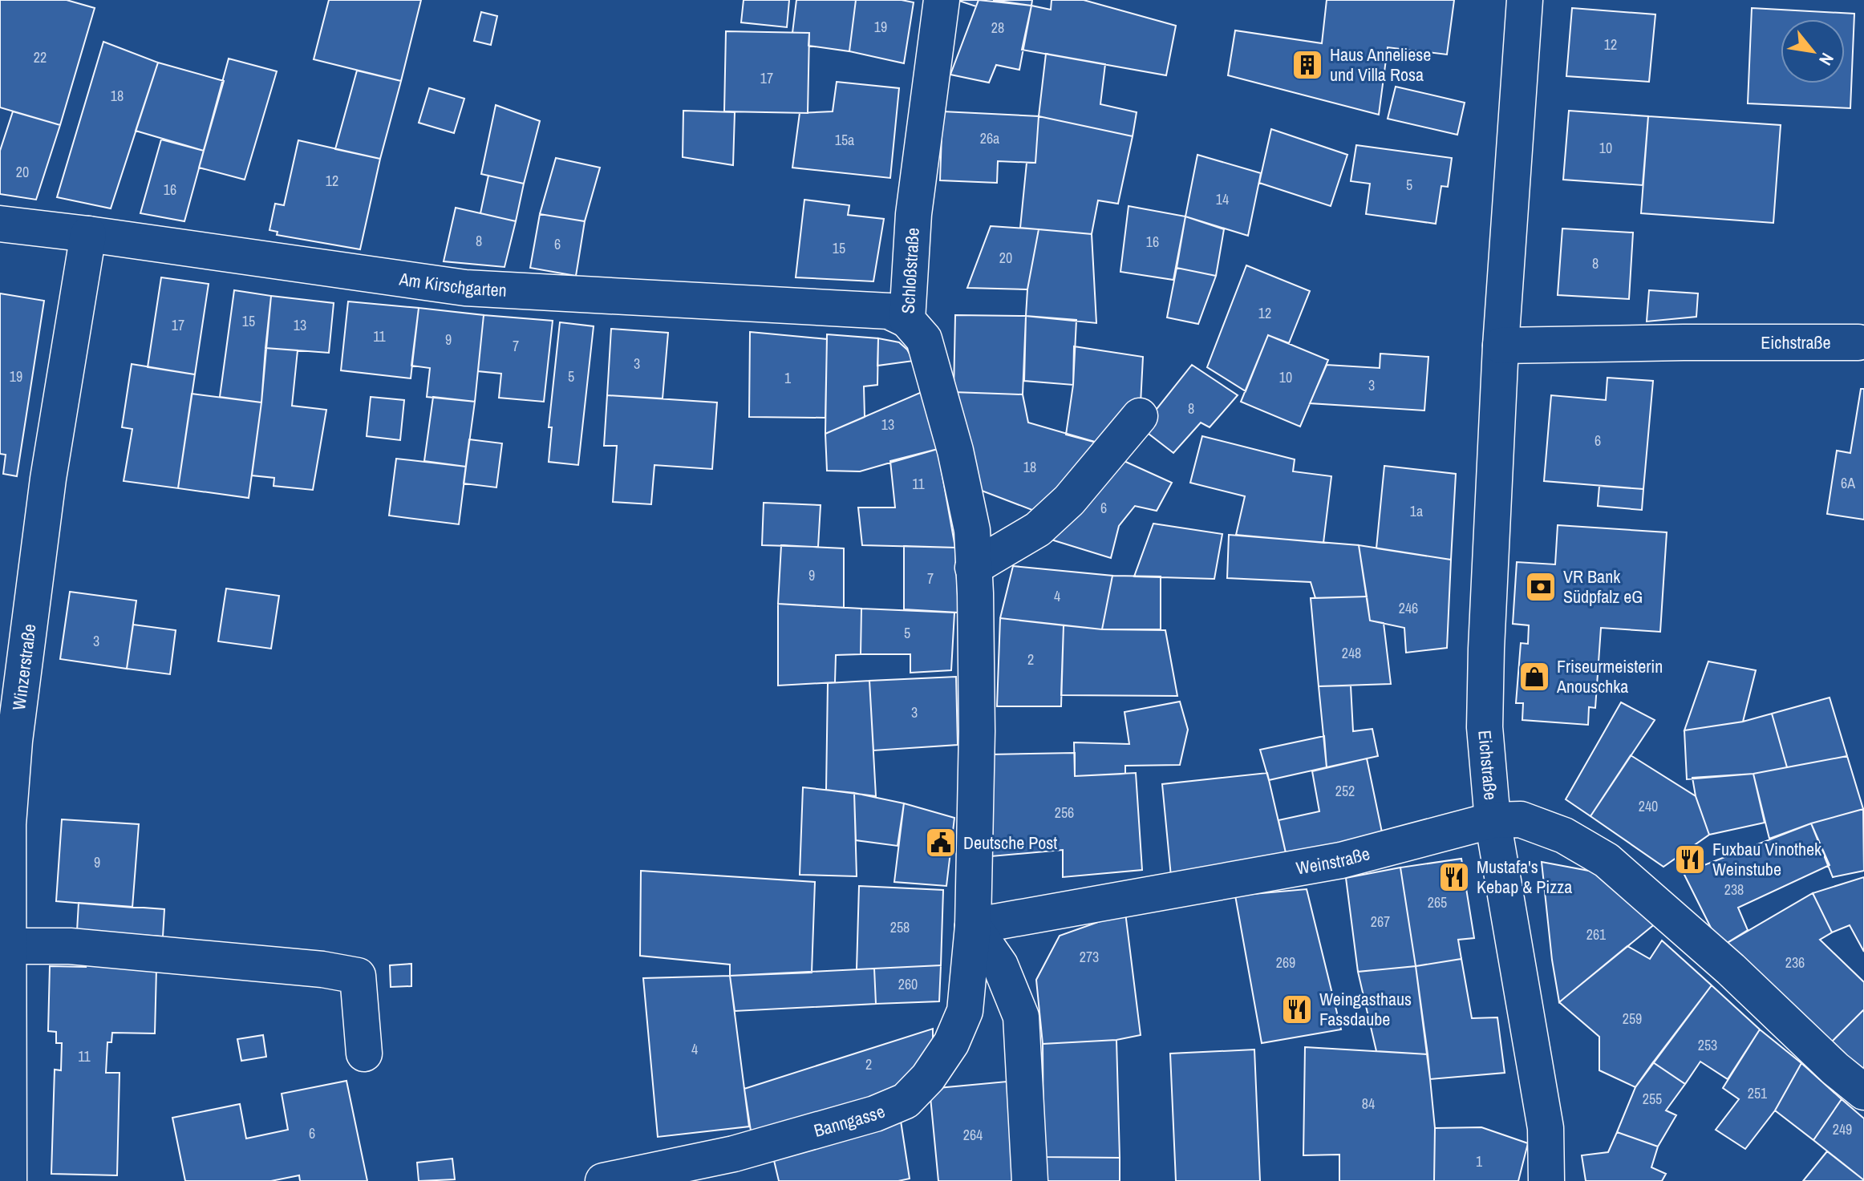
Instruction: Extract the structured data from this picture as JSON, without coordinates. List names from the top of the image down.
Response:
{
  "streets": {
    "street": [
      "Schloßstraße",
      "Am Kirschgarten",
      "Eichstraße",
      "Winzerstraße",
      "Weinstraße",
      "Banngasse"
    ]
  },
  "crossings": [
    ["Schloßstraße", "Am Kirschgarten"],
    ["Schloßstraße", "Weinstraße"],
    ["Schloßstraße", "Banngasse"],
    ["Am Kirschgarten", "Winzerstraße"],
    ["Eichstraße", "Weinstraße"],
    ["Weinstraße", "Banngasse"]
  ],
  "places": {
    "building": ["Haus Anneliese und Villa Rosa"],
    "bank": ["VR Bank Südpfalz eG"],
    "shop": ["Friseurmeisterin Anouschka"],
    "public building": ["Deutsche Post"],
    "restaurant": ["Fuxbau Vinothek Weinstube", "Mustafa's Kebap & Pizza", "Weingasthaus Fassdaube"]
  },
  "house_numbers": [
    "19",
    "28",
    "12",
    "22",
    "17",
    "18",
    "26a",
    "15a",
    "10",
    "20",
    "12",
    "5",
    "16",
    "14",
    "8",
    "16",
    "6",
    "15",
    "20",
    "8",
    "12",
    "15",
    "17",
    "13",
    "11",
    "9",
    "7",
    "3",
    "19",
    "5",
    "10",
    "1",
    "3",
    "8",
    "13",
    "6",
    "18",
    "6A",
    "11",
    "6",
    "1a",
    "9",
    "7",
    "4",
    "246",
    "5",
    "3",
    "248",
    "2",
    "3",
    "252",
    "240",
    "256",
    "9",
    "238",
    "265",
    "267",
    "258",
    "261",
    "273",
    "269",
    "236",
    "260",
    "259",
    "253",
    "4",
    "11",
    "2",
    "251",
    "255",
    "84",
    "249",
    "6",
    "264",
    "1"
  ],
  "north": "bottom right"
}
